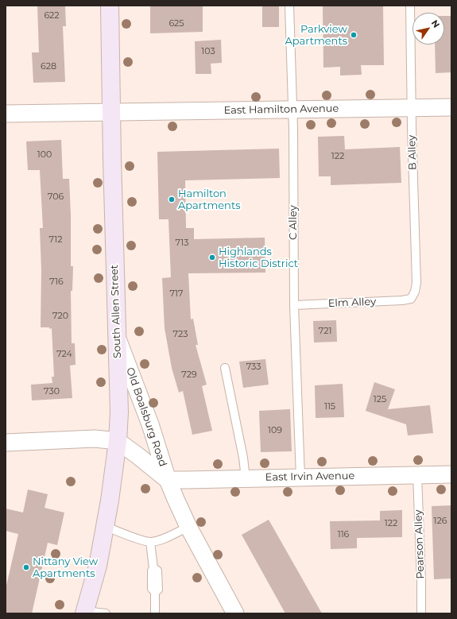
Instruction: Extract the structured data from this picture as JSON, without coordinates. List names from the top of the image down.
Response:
{
  "streets": {
    "street": [
      "East Hamilton Avenue",
      "South Allen Street",
      "Old Boalsburg Road",
      "East Irvin Avenue"
    ],
    "lane": [
      "B Alley",
      "C Alley",
      "Elm Alley",
      "Pearson Alley"
    ]
  },
  "crossings": [
    ["East Hamilton Avenue", "B Alley"],
    ["East Hamilton Avenue", "C Alley"],
    ["East Hamilton Avenue", "South Allen Street"],
    ["B Alley", "Elm Alley"],
    ["C Alley", "Elm Alley"],
    ["C Alley", "East Irvin Avenue"],
    ["South Allen Street", "Old Boalsburg Road"],
    ["Old Boalsburg Road", "East Irvin Avenue"],
    ["East Irvin Avenue", "Pearson Alley"]
  ],
  "places": [
    "Parkview Apartments",
    "Hamilton Apartments",
    "Highlands Historic District",
    "Nittany View Apartments"
  ],
  "house_numbers": [
    "622",
    "625",
    "103",
    "628",
    "100",
    "122",
    "706",
    "712",
    "713",
    "716",
    "717",
    "720",
    "721",
    "723",
    "724",
    "733",
    "729",
    "730",
    "125",
    "115",
    "109",
    "126",
    "122",
    "116"
  ],
  "north": "top right"
}
